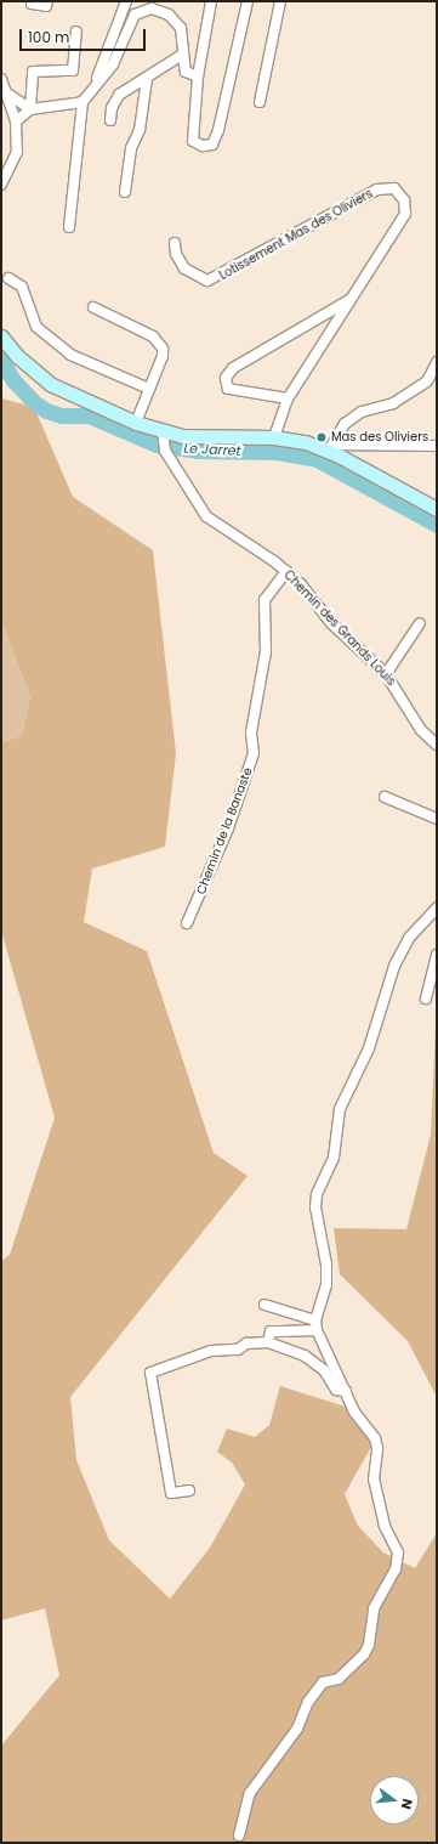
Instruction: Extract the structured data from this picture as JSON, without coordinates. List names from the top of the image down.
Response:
{
  "streets": {
    "street": ["Lotissement Mas des Oliviers", "Chemin des Grands Louis", "Chemin de la Banaste"]
  },
  "crossings": [
    ["Chemin des Grands Louis", "Chemin de la Banaste"]
  ],
  "water": ["Le Jarret"],
  "places": ["Mas des Oliviers"],
  "scale_bar": "100 m",
  "north": "right"
}
